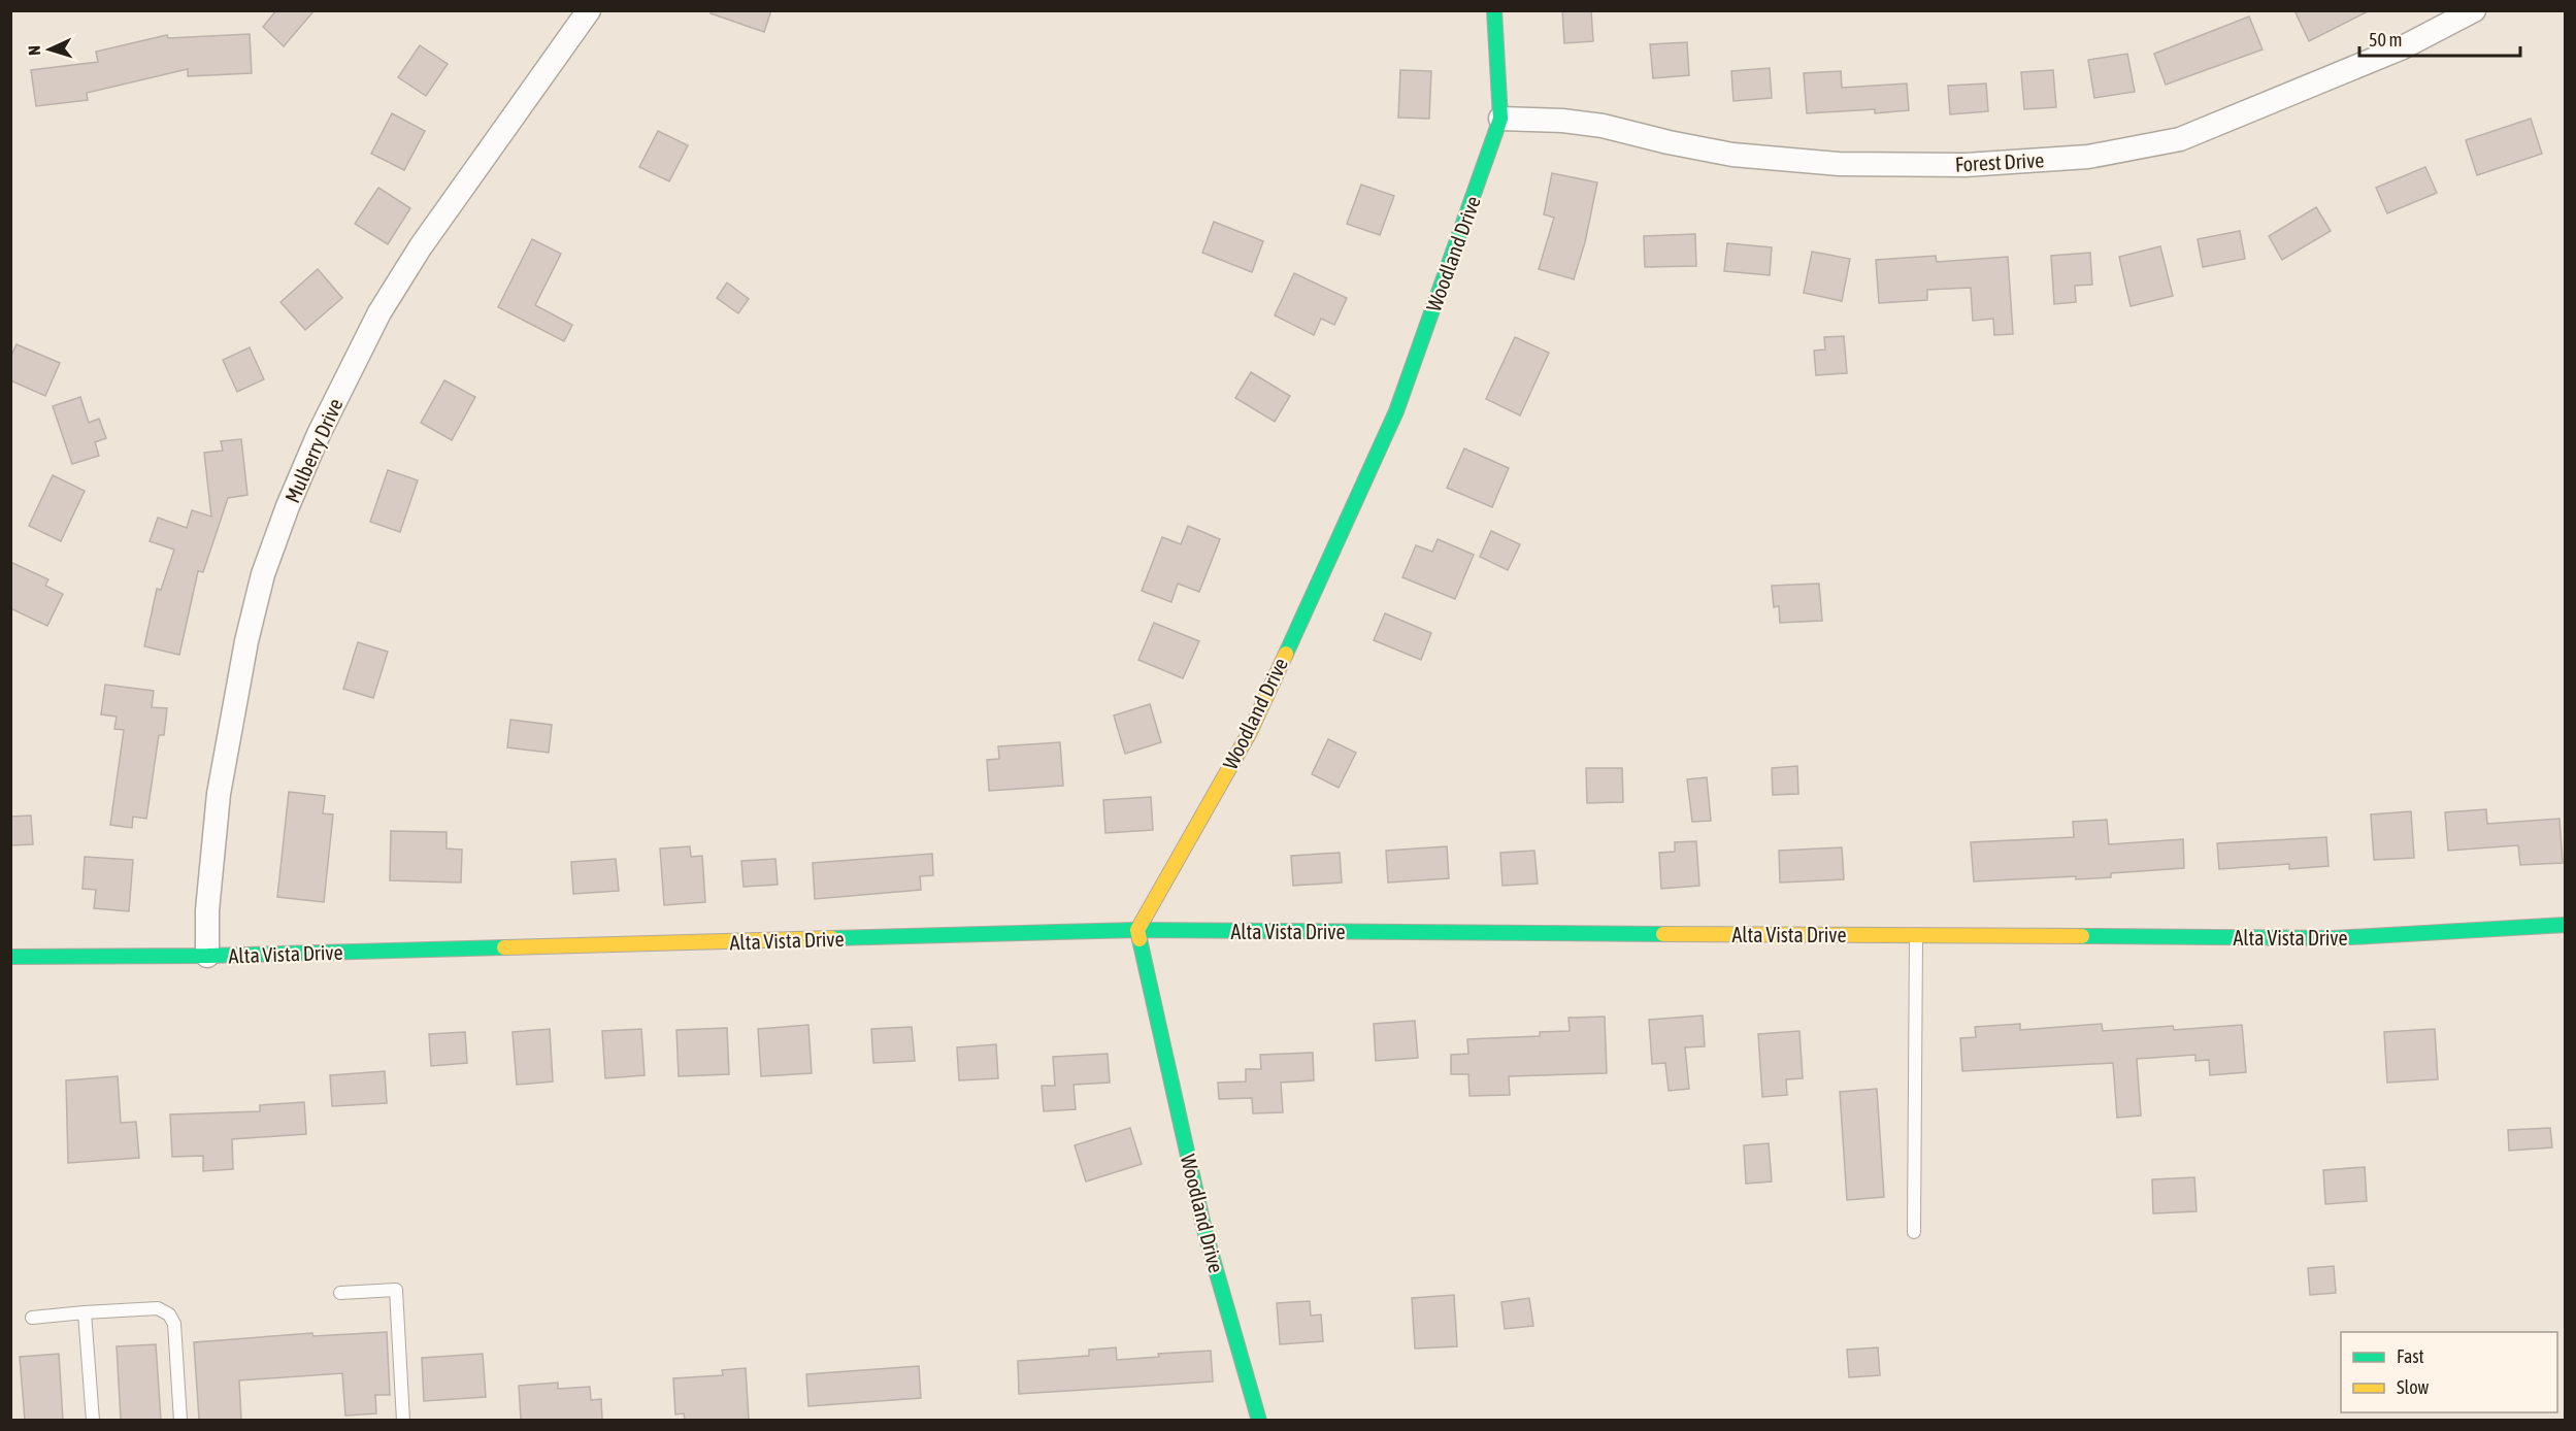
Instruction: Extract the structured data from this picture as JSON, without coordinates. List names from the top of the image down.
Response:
{
  "streets": {
    "street": [
      "Forest Drive",
      "Woodland Drive",
      "Mulberry Drive",
      "Alta Vista Drive"
    ]
  },
  "crossings": [
    ["Forest Drive", "Woodland Drive"],
    ["Woodland Drive", "Alta Vista Drive"],
    ["Mulberry Drive", "Alta Vista Drive"]
  ],
  "legend": ["Fast", "Slow"],
  "scale_bar": "50 m",
  "north": "left"
}
